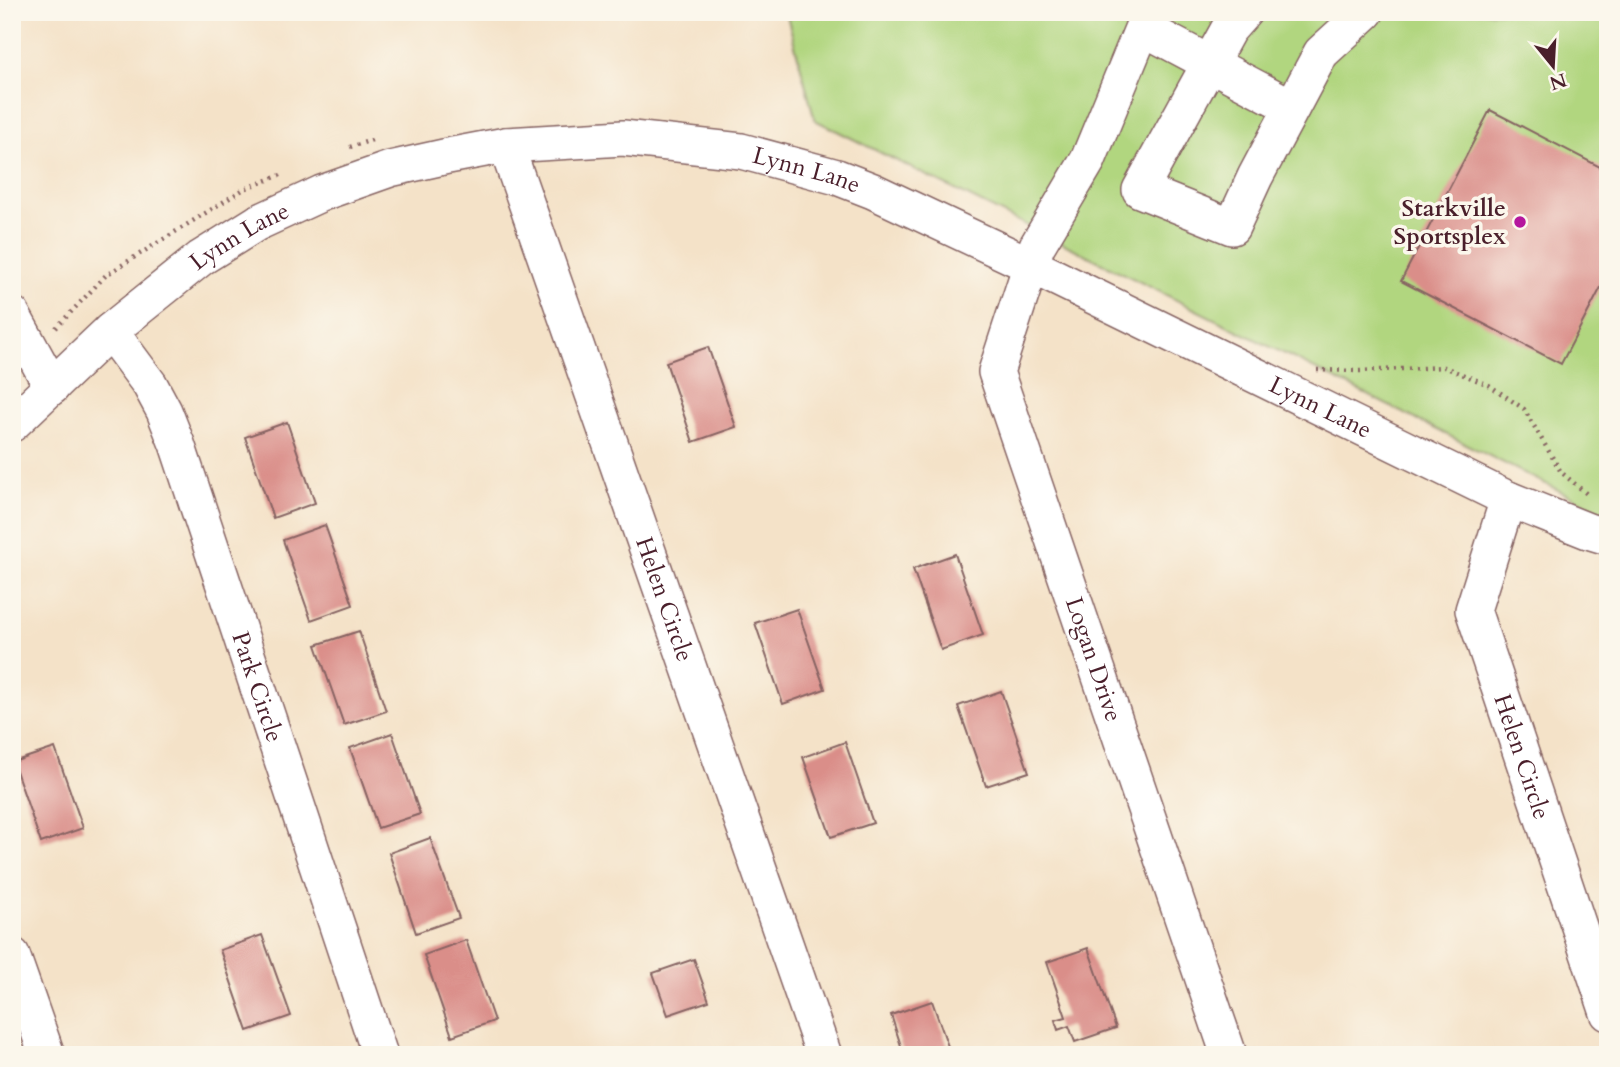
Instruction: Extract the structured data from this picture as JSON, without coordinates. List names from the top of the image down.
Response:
{
  "streets": {
    "street": [
      "Lynn Lane",
      "Helen Circle",
      "Logan Drive",
      "Park Circle"
    ]
  },
  "crossings": [
    ["Lynn Lane", "Helen Circle"],
    ["Lynn Lane", "Logan Drive"],
    ["Lynn Lane", "Park Circle"]
  ],
  "places": ["Starkville Sportsplex"],
  "north": "bottom"
}
